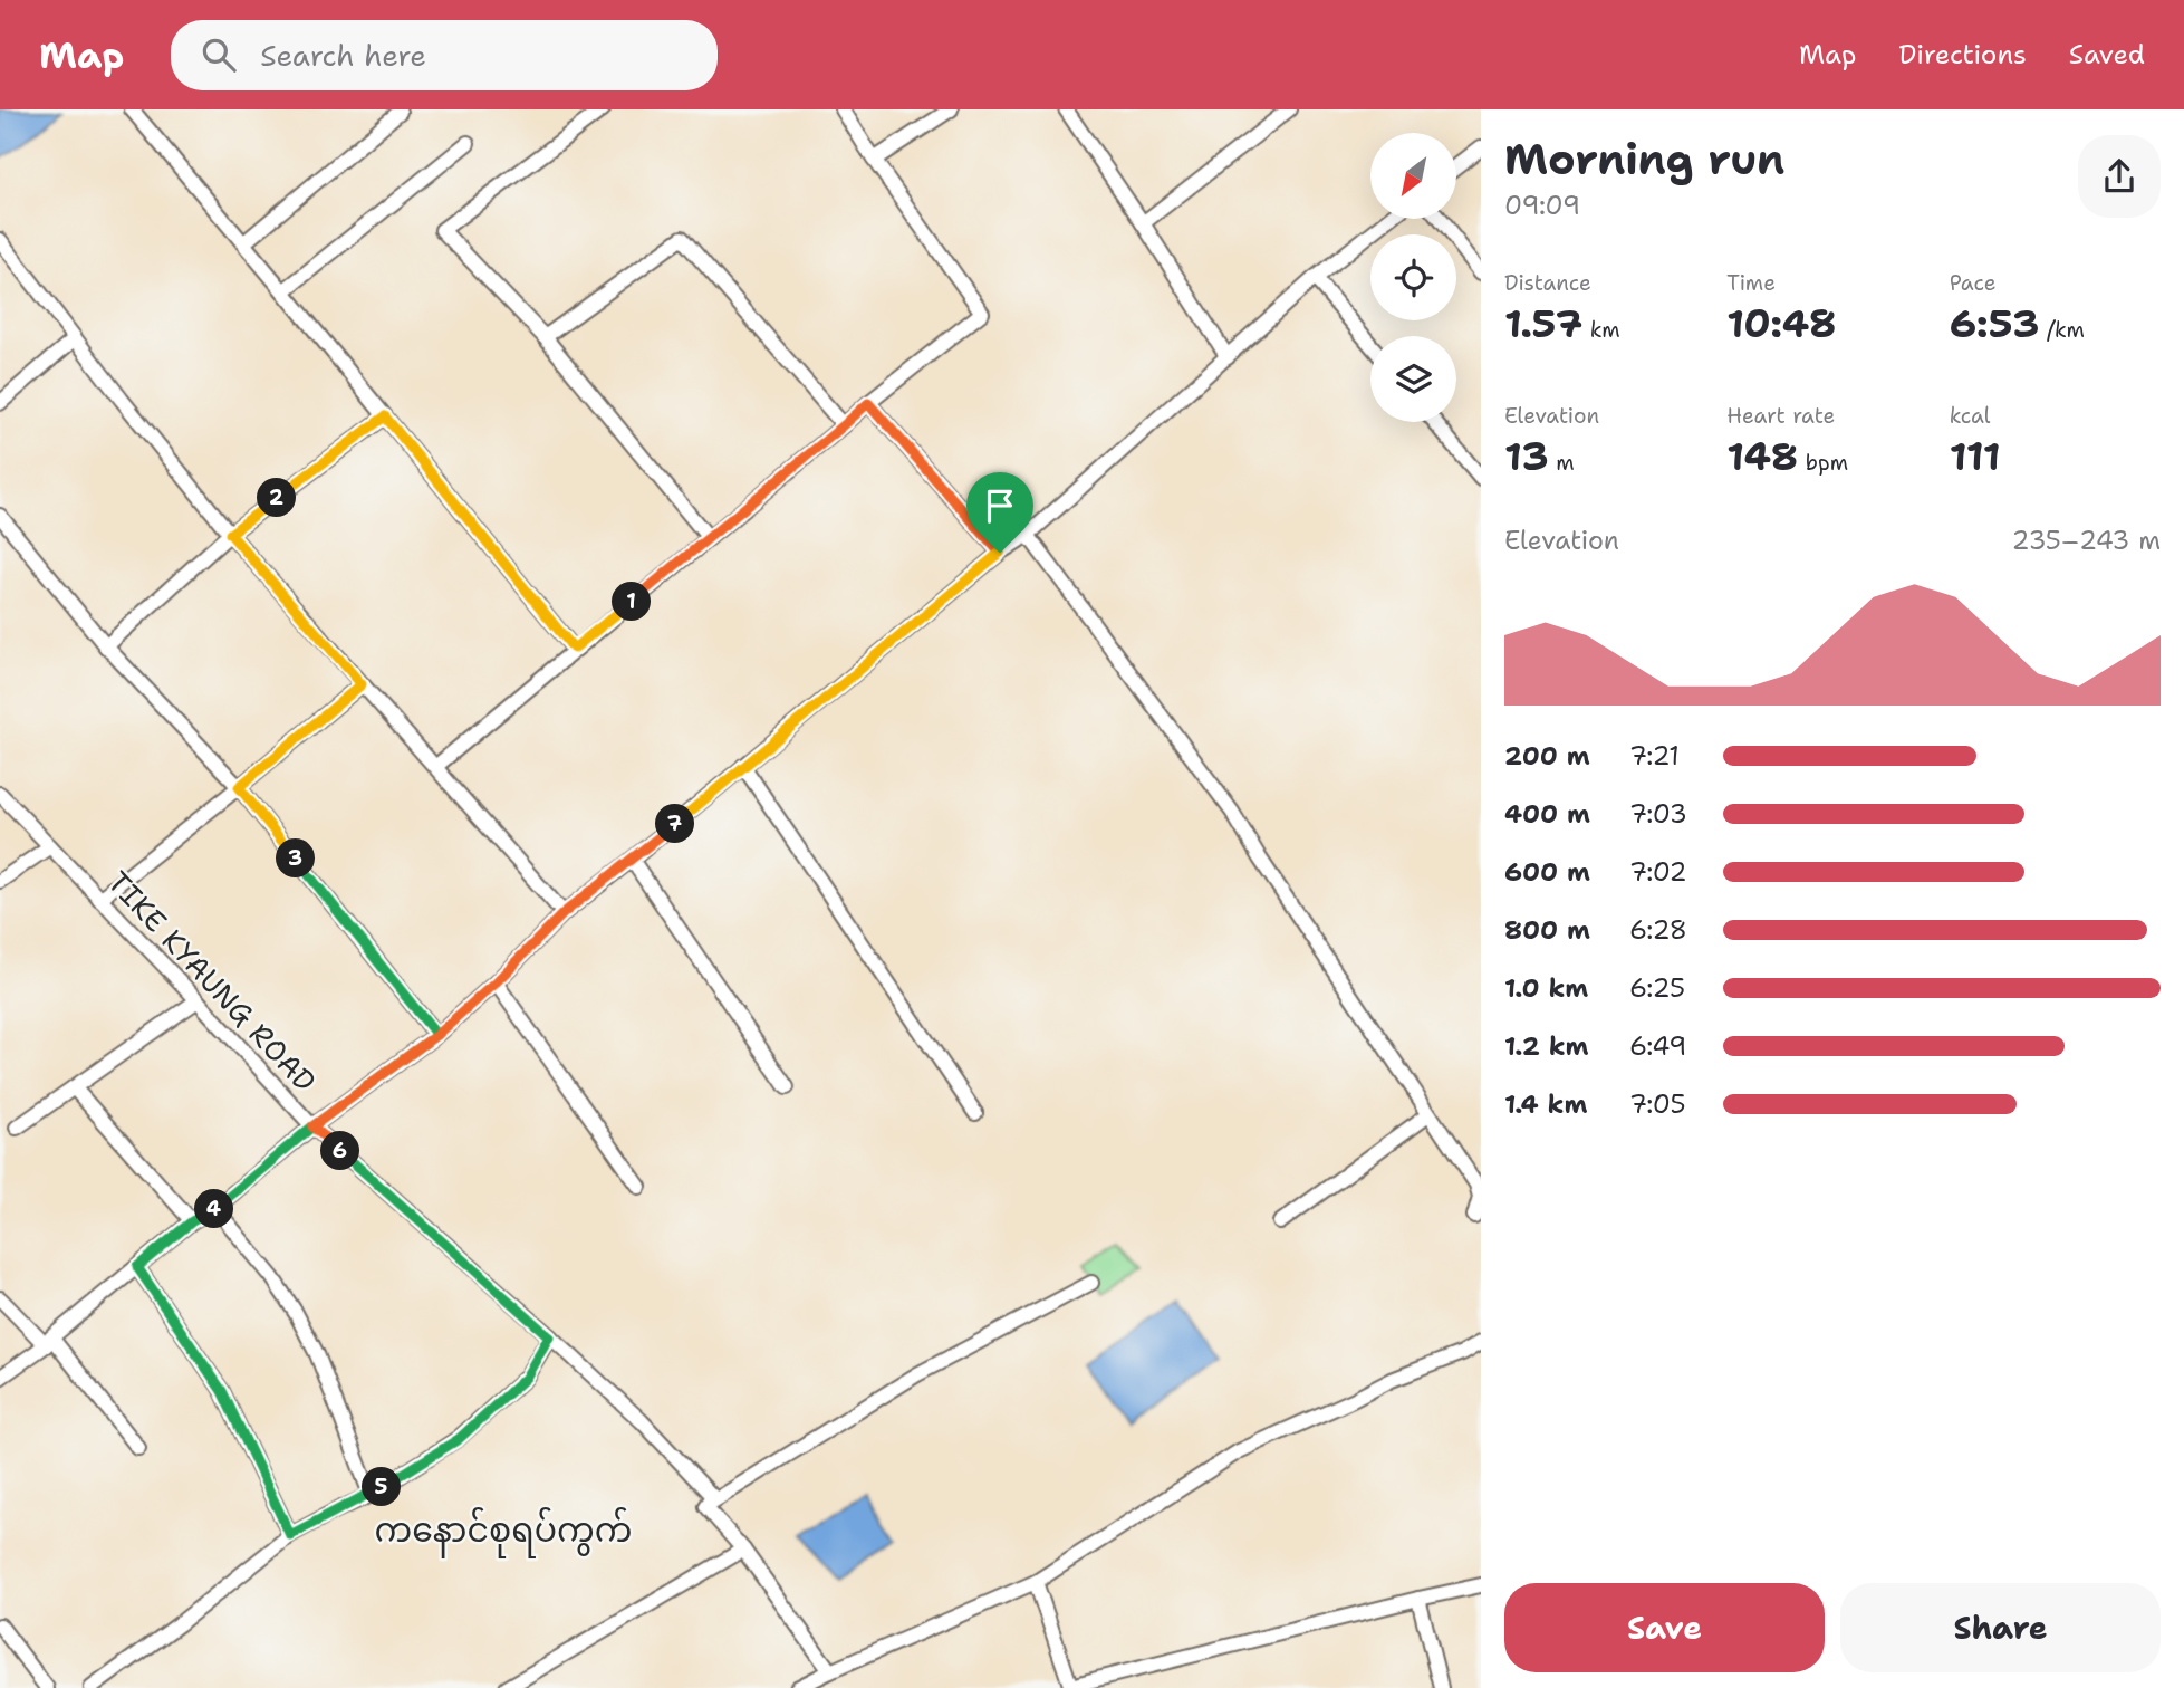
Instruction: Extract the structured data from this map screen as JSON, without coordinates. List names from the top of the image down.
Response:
{
  "streets": {
    "street": ["TIKE KYAUNG ROAD"]
  },
  "districts": ["ကနောင်စုရပ်ကွက်"],
  "north": "bottom left",
  "page": {
    "header": "Map",
    "search": "Search here",
    "nav": ["Map", "Directions", "Saved"],
    "heading": ["Morning run", "09:09"],
    "stats": [
      ["Distance", "1.57 km"],
      ["Time", "10:48"],
      ["Pace", "6:53 /km"],
      ["Elevation", "13 m"],
      ["Heart rate", "148 bpm"],
      ["kcal", "111"]
    ],
    "pins": [
      "2",
      "1",
      "7",
      "3",
      "6",
      "4",
      "5"
    ],
    "chart": ["Elevation", "235–243 m"],
    "list": [
      {
        "name": "200 m",
        "note": "7:21"
      },
      {
        "name": "400 m",
        "note": "7:03"
      },
      {
        "name": "600 m",
        "note": "7:02"
      },
      {
        "name": "800 m",
        "note": "6:28"
      },
      {
        "name": "1.0 km",
        "note": "6:25"
      },
      {
        "name": "1.2 km",
        "note": "6:49"
      },
      {
        "name": "1.4 km",
        "note": "7:05"
      }
    ],
    "buttons": ["Save", "Share"]
  }
}
